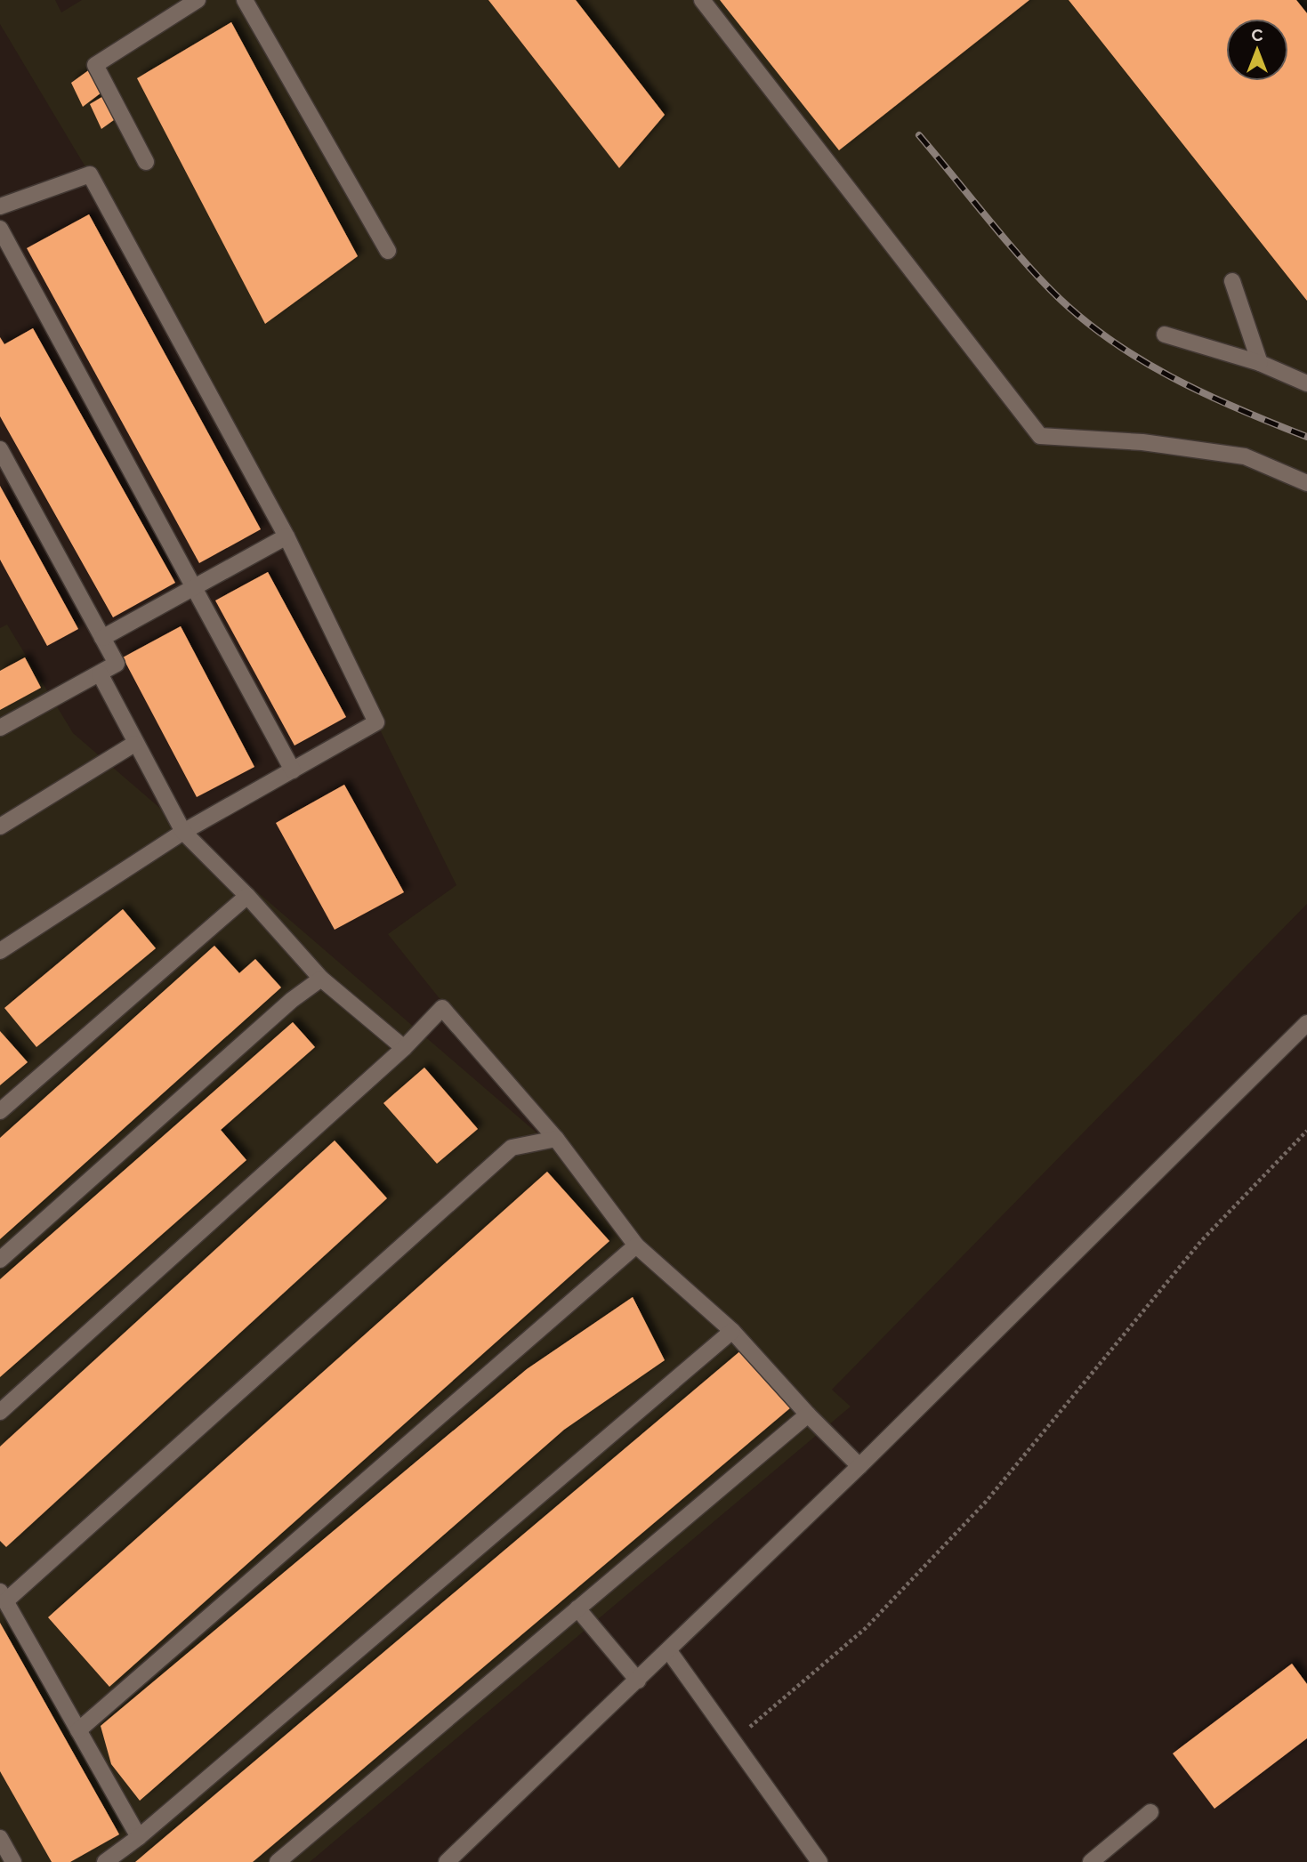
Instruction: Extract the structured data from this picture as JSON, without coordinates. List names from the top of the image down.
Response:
{
  "north": "top"
}
